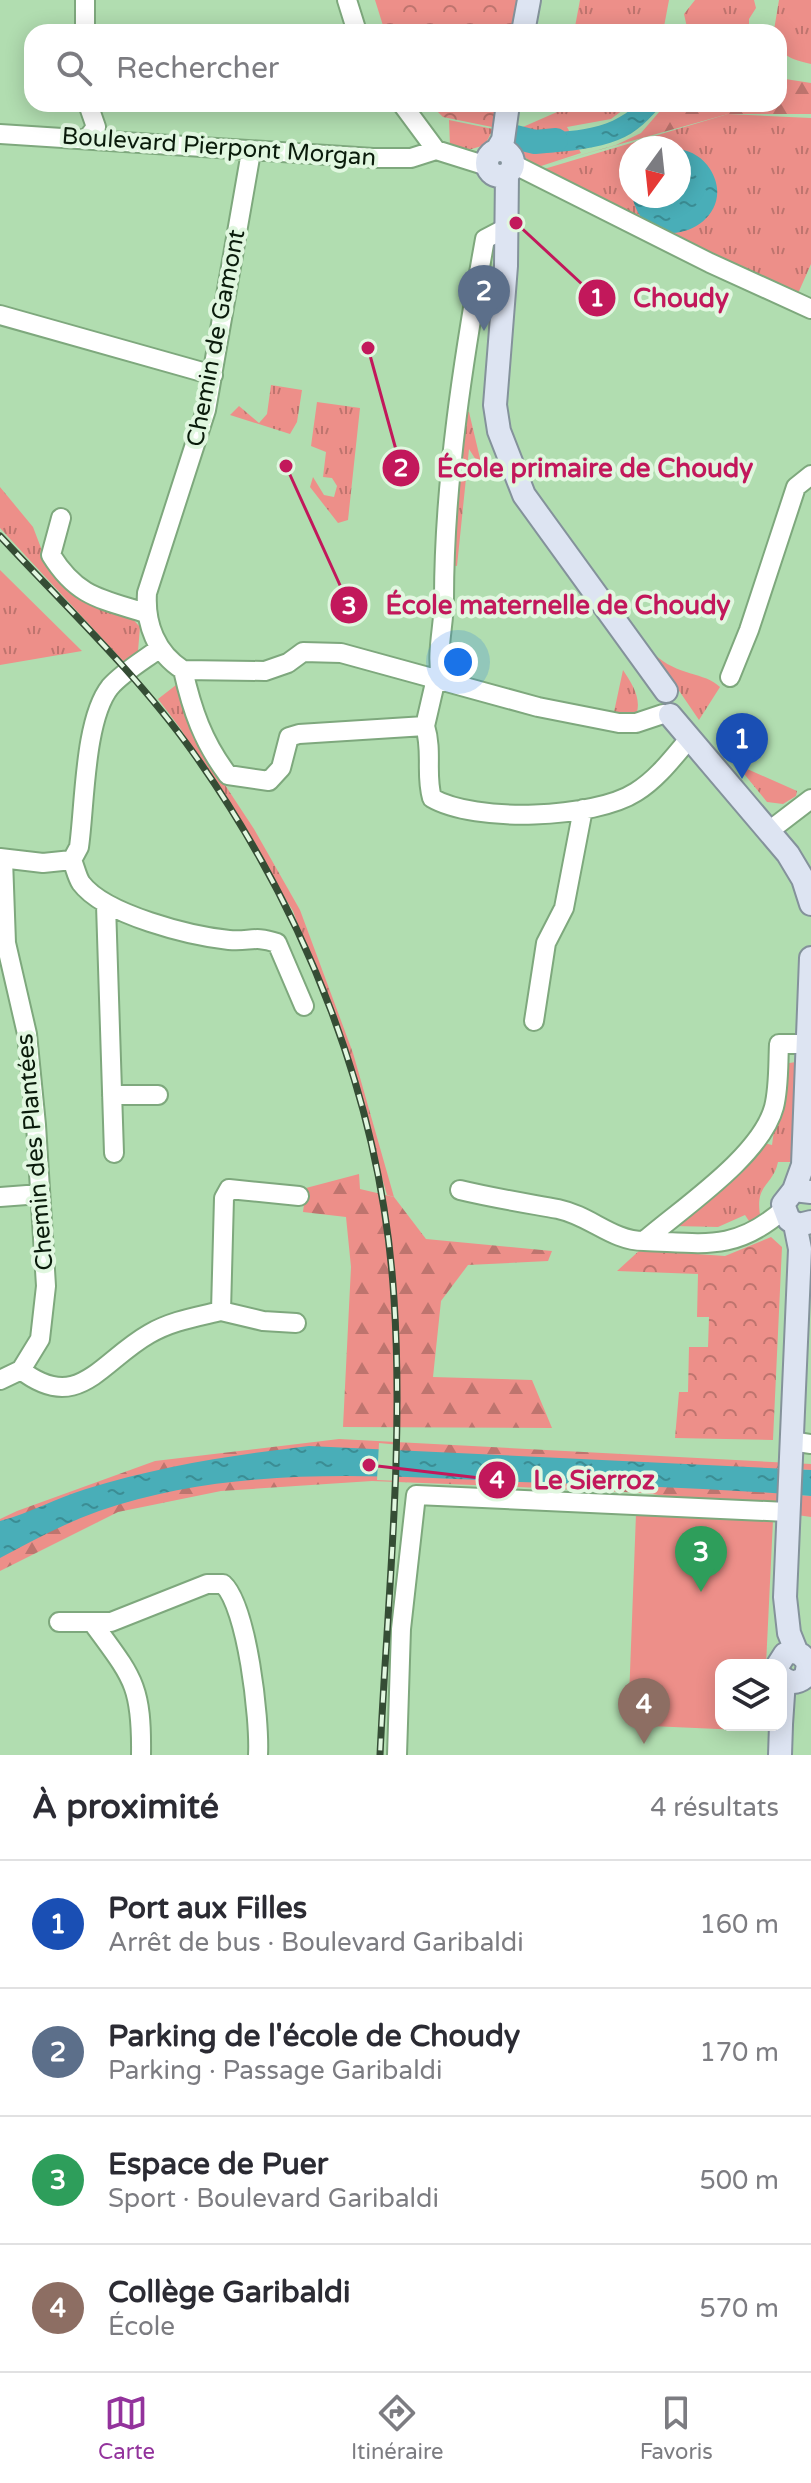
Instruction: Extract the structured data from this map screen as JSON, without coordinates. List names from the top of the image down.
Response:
{
  "streets": {
    "street": ["Boulevard Pierpont Morgan", "Chemin de Gamont", "Chemin des Plantées"]
  },
  "crossings": [
    ["Boulevard Pierpont Morgan", "Chemin de Gamont"]
  ],
  "places": [
    "Choudy",
    "École primaire de Choudy",
    "École maternelle de Choudy",
    "Le Sierroz"
  ],
  "north": "bottom",
  "page": {
    "search": "Rechercher",
    "pins": [
      "2",
      "1",
      "3",
      "4"
    ],
    "heading": ["À proximité", "4 résultats"],
    "list": [
      {
        "mark": "1",
        "name": "Port aux Filles",
        "note": "Arrêt de bus · Boulevard Garibaldi",
        "value": "160 m"
      },
      {
        "mark": "2",
        "name": "Parking de l'école de Choudy",
        "note": "Parking · Passage Garibaldi",
        "value": "170 m"
      },
      {
        "mark": "3",
        "name": "Espace de Puer",
        "note": "Sport · Boulevard Garibaldi",
        "value": "500 m"
      },
      {
        "mark": "4",
        "name": "Collège Garibaldi",
        "note": "École",
        "value": "570 m"
      }
    ],
    "nav": ["Carte", "Itinéraire", "Favoris"]
  }
}
